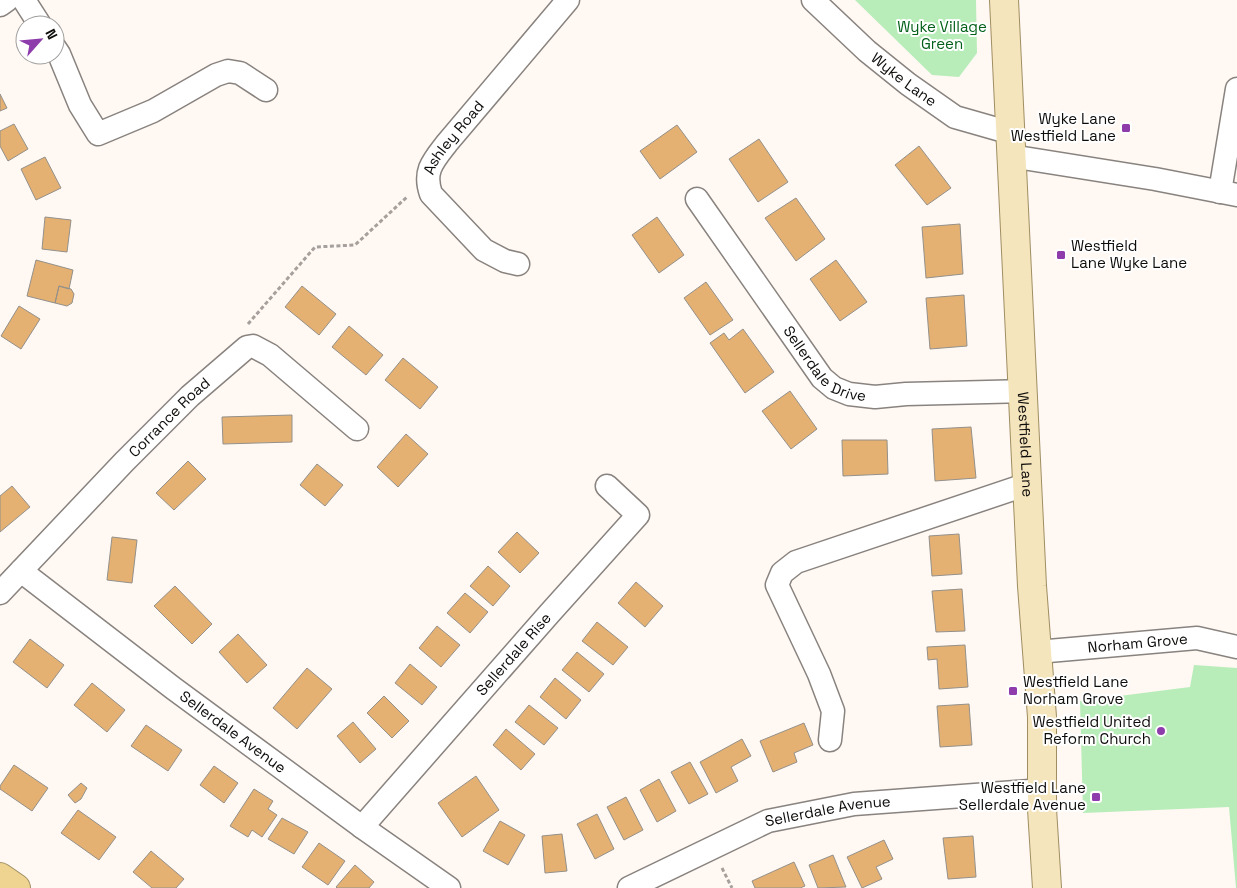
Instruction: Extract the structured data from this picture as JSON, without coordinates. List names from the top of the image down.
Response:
{
  "streets": {
    "main road": ["Westfield Lane"],
    "street": [
      "Wyke Lane",
      "Ashley Road",
      "Sellerdale Drive",
      "Corrance Road",
      "Norham Grove",
      "Sellerdale Rise",
      "Sellerdale Avenue"
    ]
  },
  "crossings": [
    ["Wyke Lane", "Westfield Lane"],
    ["Sellerdale Drive", "Westfield Lane"],
    ["Corrance Road", "Sellerdale Avenue"],
    ["Westfield Lane", "Norham Grove"],
    ["Westfield Lane", "Sellerdale Avenue"],
    ["Sellerdale Rise", "Sellerdale Avenue"]
  ],
  "parks": ["Wyke Village Green"],
  "places": {
    "transit": [
      "Wyke Lane Westfield Lane",
      "Westfield Lane Wyke Lane",
      "Westfield Lane Norham Grove",
      "Westfield Lane Sellerdale Avenue"
    ],
    "other": ["Westfield United Reform Church"]
  },
  "north": "top right"
}
